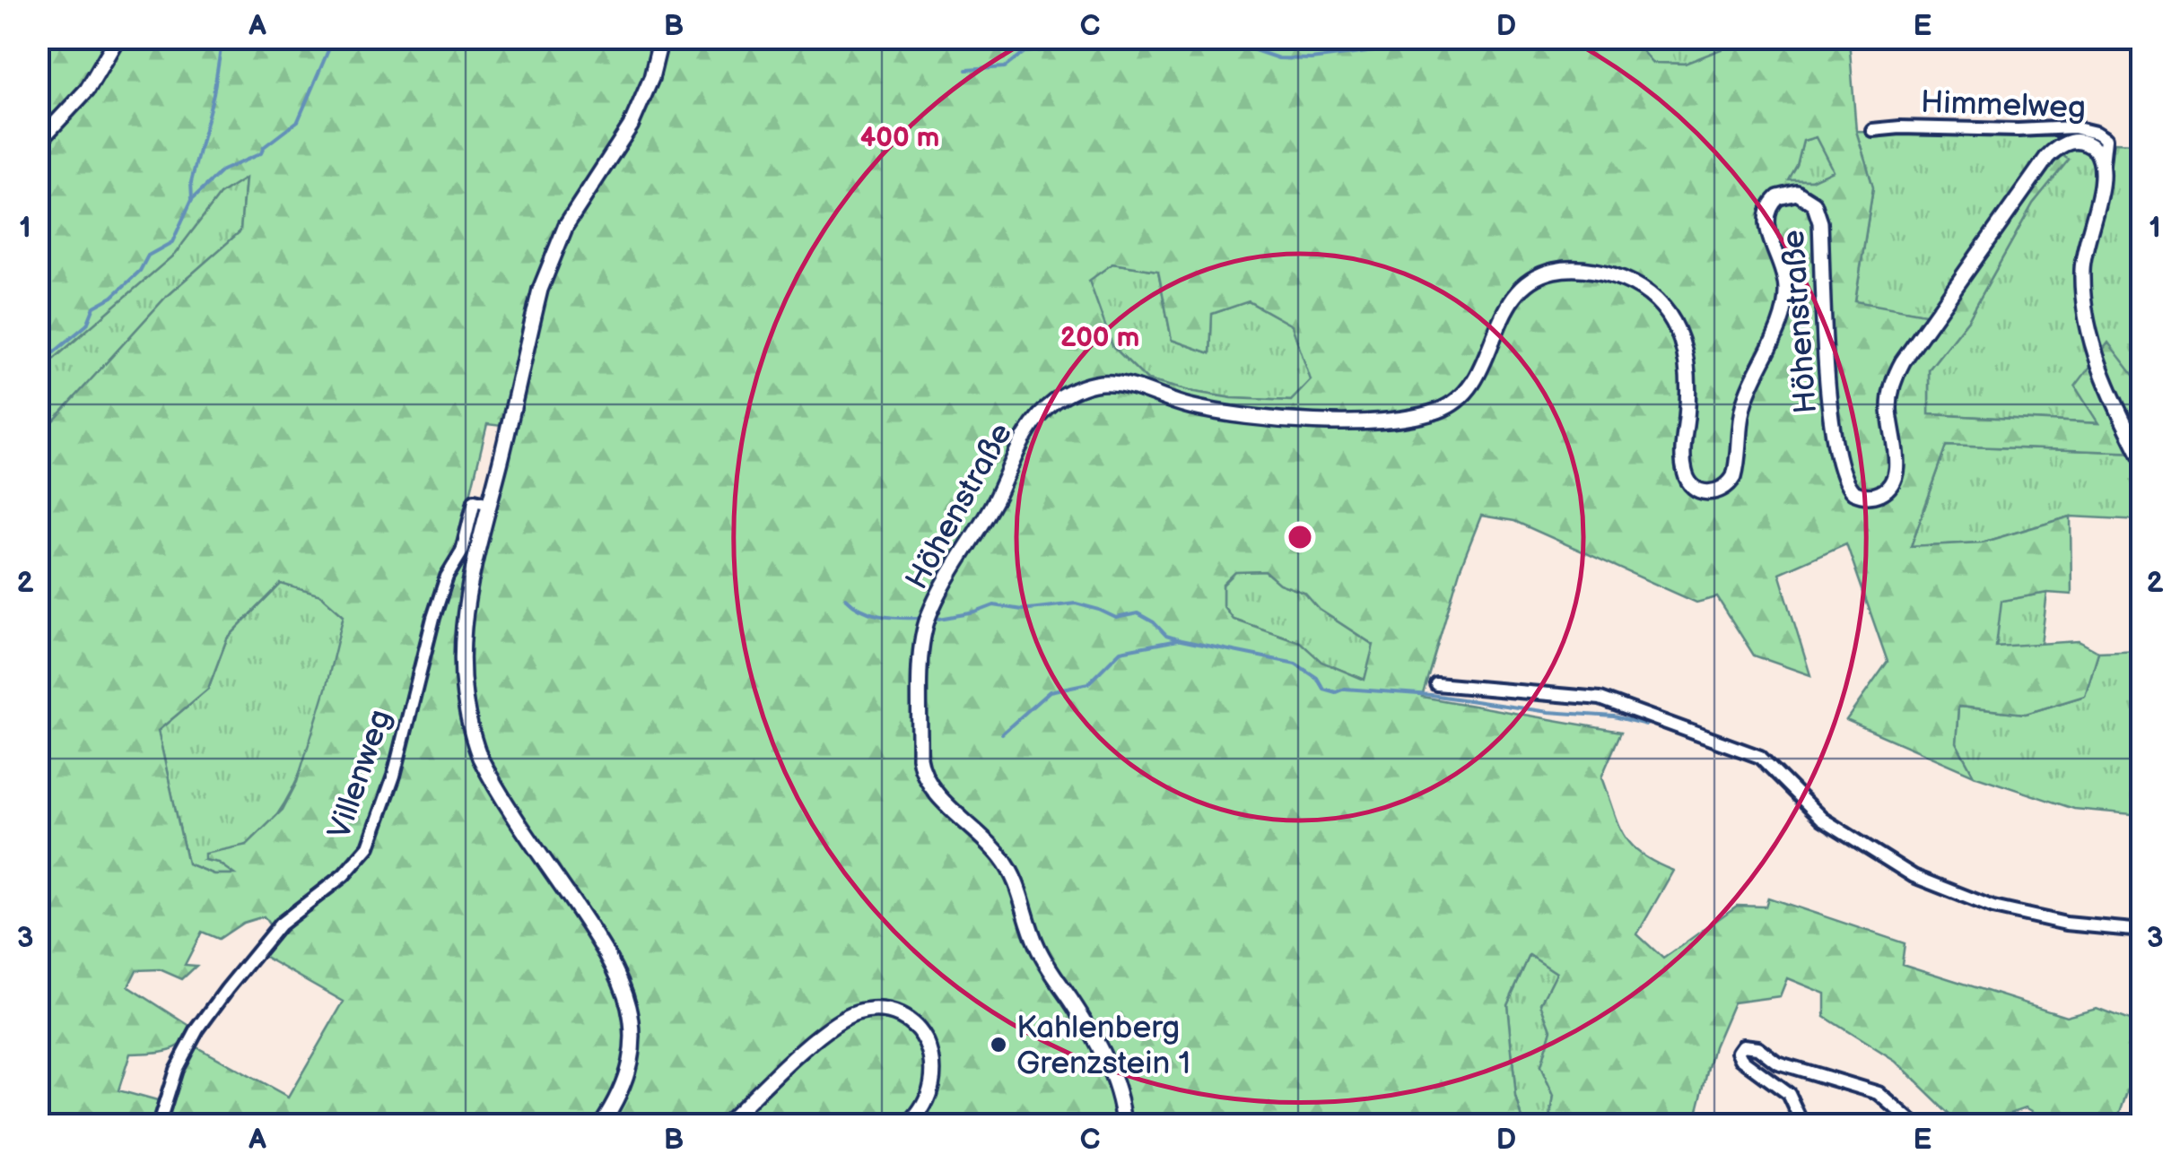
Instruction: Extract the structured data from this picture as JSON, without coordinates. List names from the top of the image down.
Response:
{
  "streets": {
    "street": ["Himmelweg", "Höhenstraße", "Villenweg"]
  },
  "crossings": [
    ["Himmelweg", "Höhenstraße"]
  ],
  "places": ["Kahlenberg Grenzstein 1"],
  "grid": {
    "columns": [
      "A",
      "B",
      "C",
      "D",
      "E"
    ],
    "rows": ["1", "2", "3"]
  },
  "rings": ["400 m", "200 m"]
}
